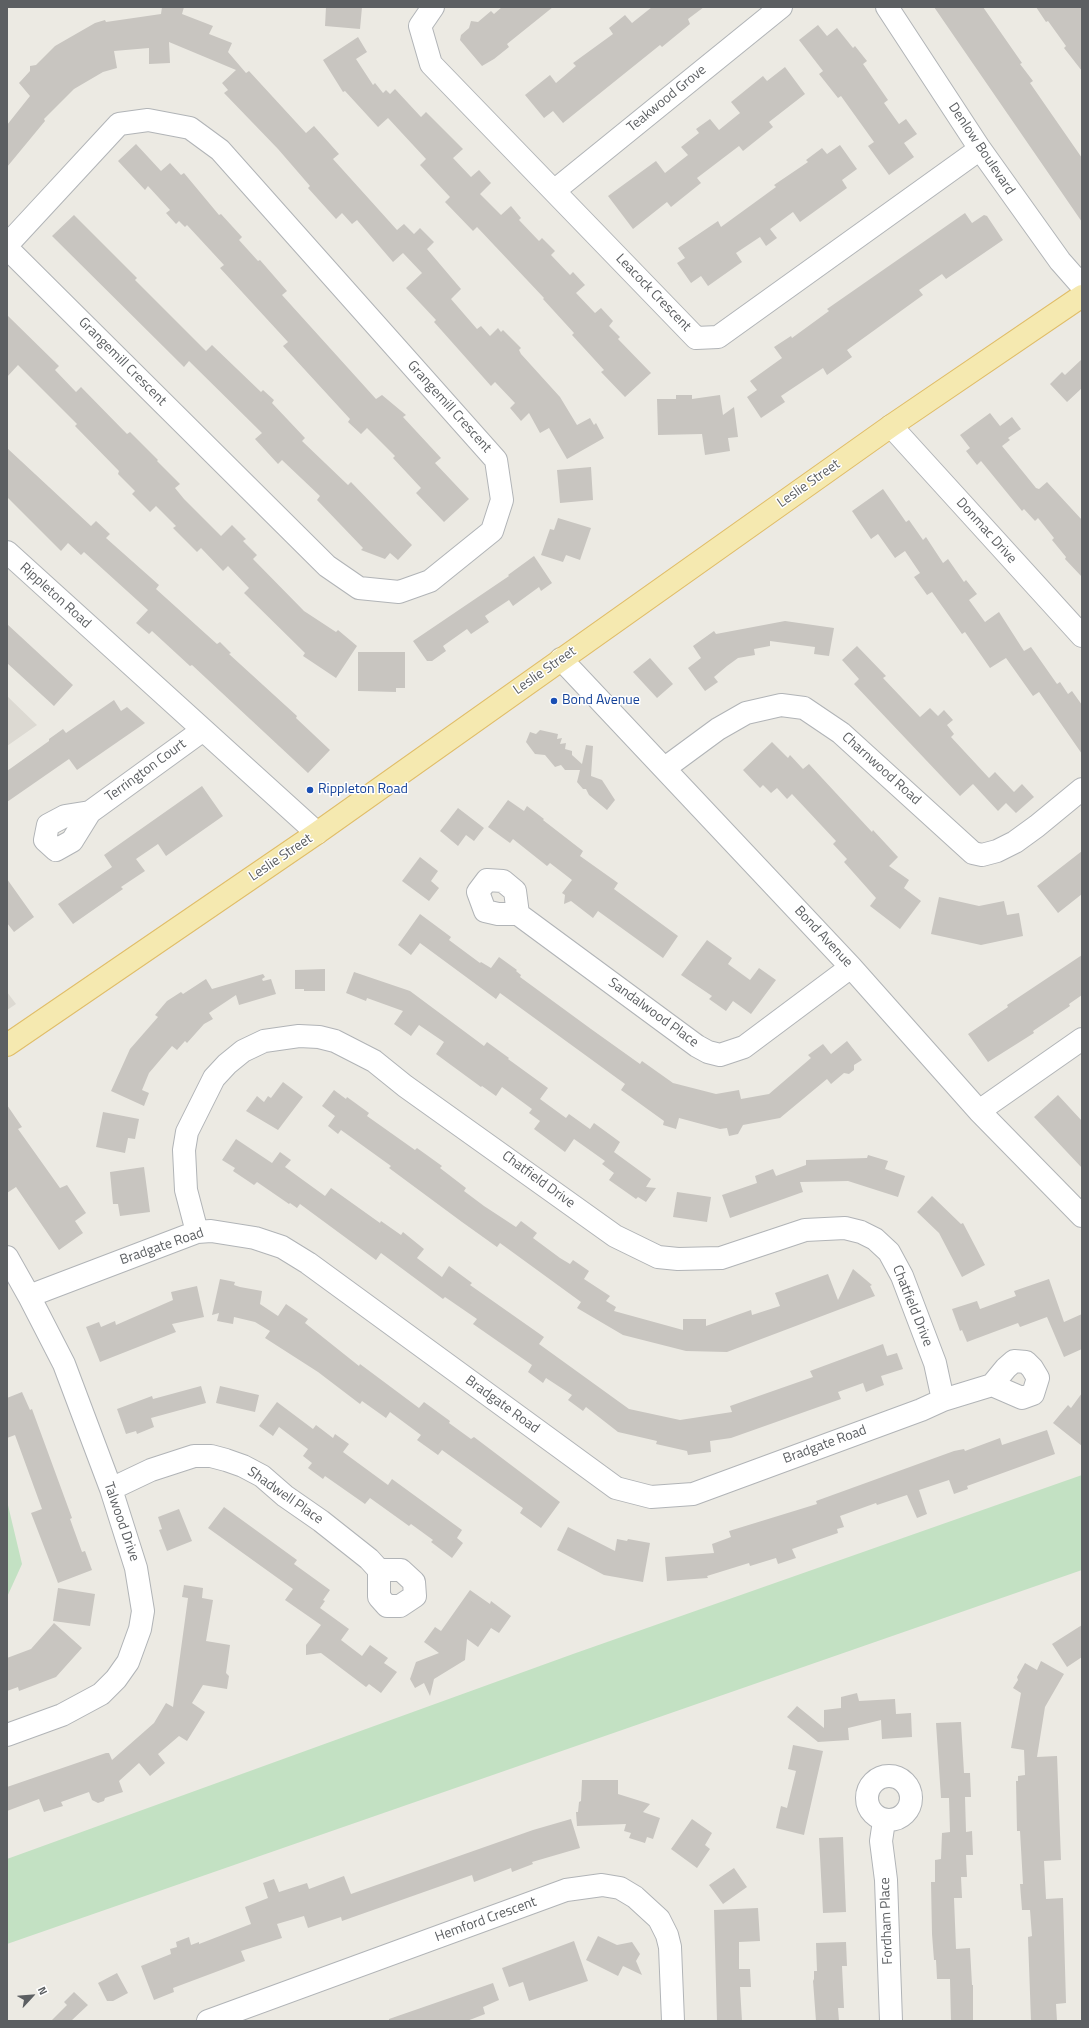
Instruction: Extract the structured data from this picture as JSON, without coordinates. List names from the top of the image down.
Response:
{
  "streets": {
    "main road": ["Leslie Street"],
    "street": [
      "Teakwood Grove",
      "Denlow Boulevard",
      "Leacock Crescent",
      "Grangemill Crescent",
      "Donmac Drive",
      "Rippleton Road",
      "Charnwood Road",
      "Terrington Court",
      "Bond Avenue",
      "Sandalwood Place",
      "Chatfield Drive",
      "Bradgate Road",
      "Shadwell Place",
      "Talwood Drive",
      "Hemford Crescent",
      "Fordham Place"
    ]
  },
  "crossings": [
    ["Teakwood Grove", "Leacock Crescent"],
    ["Denlow Boulevard", "Leacock Crescent"],
    ["Leslie Street", "Donmac Drive"],
    ["Leslie Street", "Rippleton Road"],
    ["Leslie Street", "Bond Avenue"],
    ["Rippleton Road", "Terrington Court"],
    ["Charnwood Road", "Bond Avenue"],
    ["Bond Avenue", "Sandalwood Place"],
    ["Chatfield Drive", "Bradgate Road"],
    ["Bradgate Road", "Talwood Drive"],
    ["Shadwell Place", "Talwood Drive"]
  ],
  "places": ["Bond Avenue", "Rippleton Road"],
  "north": "top right"
}
